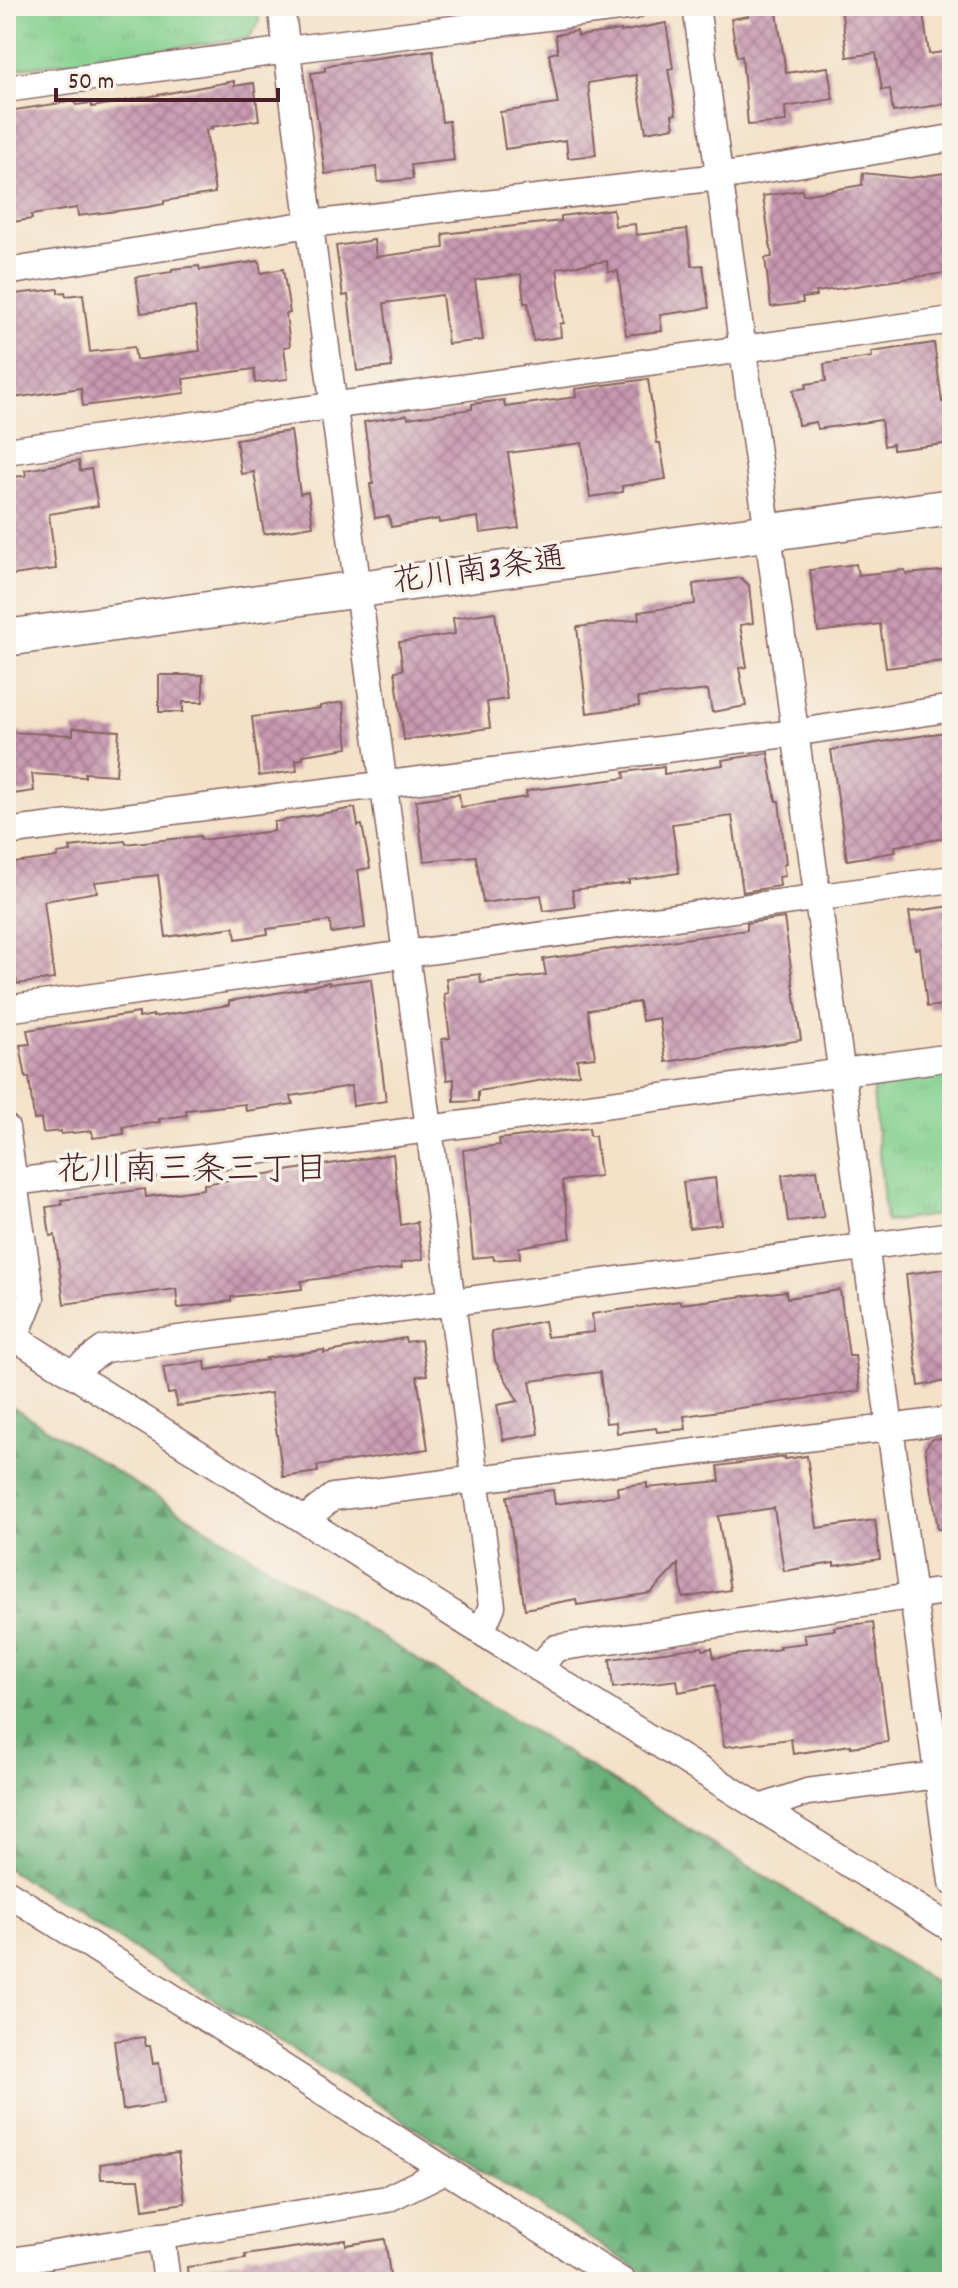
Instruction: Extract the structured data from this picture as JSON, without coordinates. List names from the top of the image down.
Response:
{
  "streets": {
    "street": ["花川南3条通"]
  },
  "districts": ["花川南三条三丁目"],
  "scale_bar": "50 m"
}
